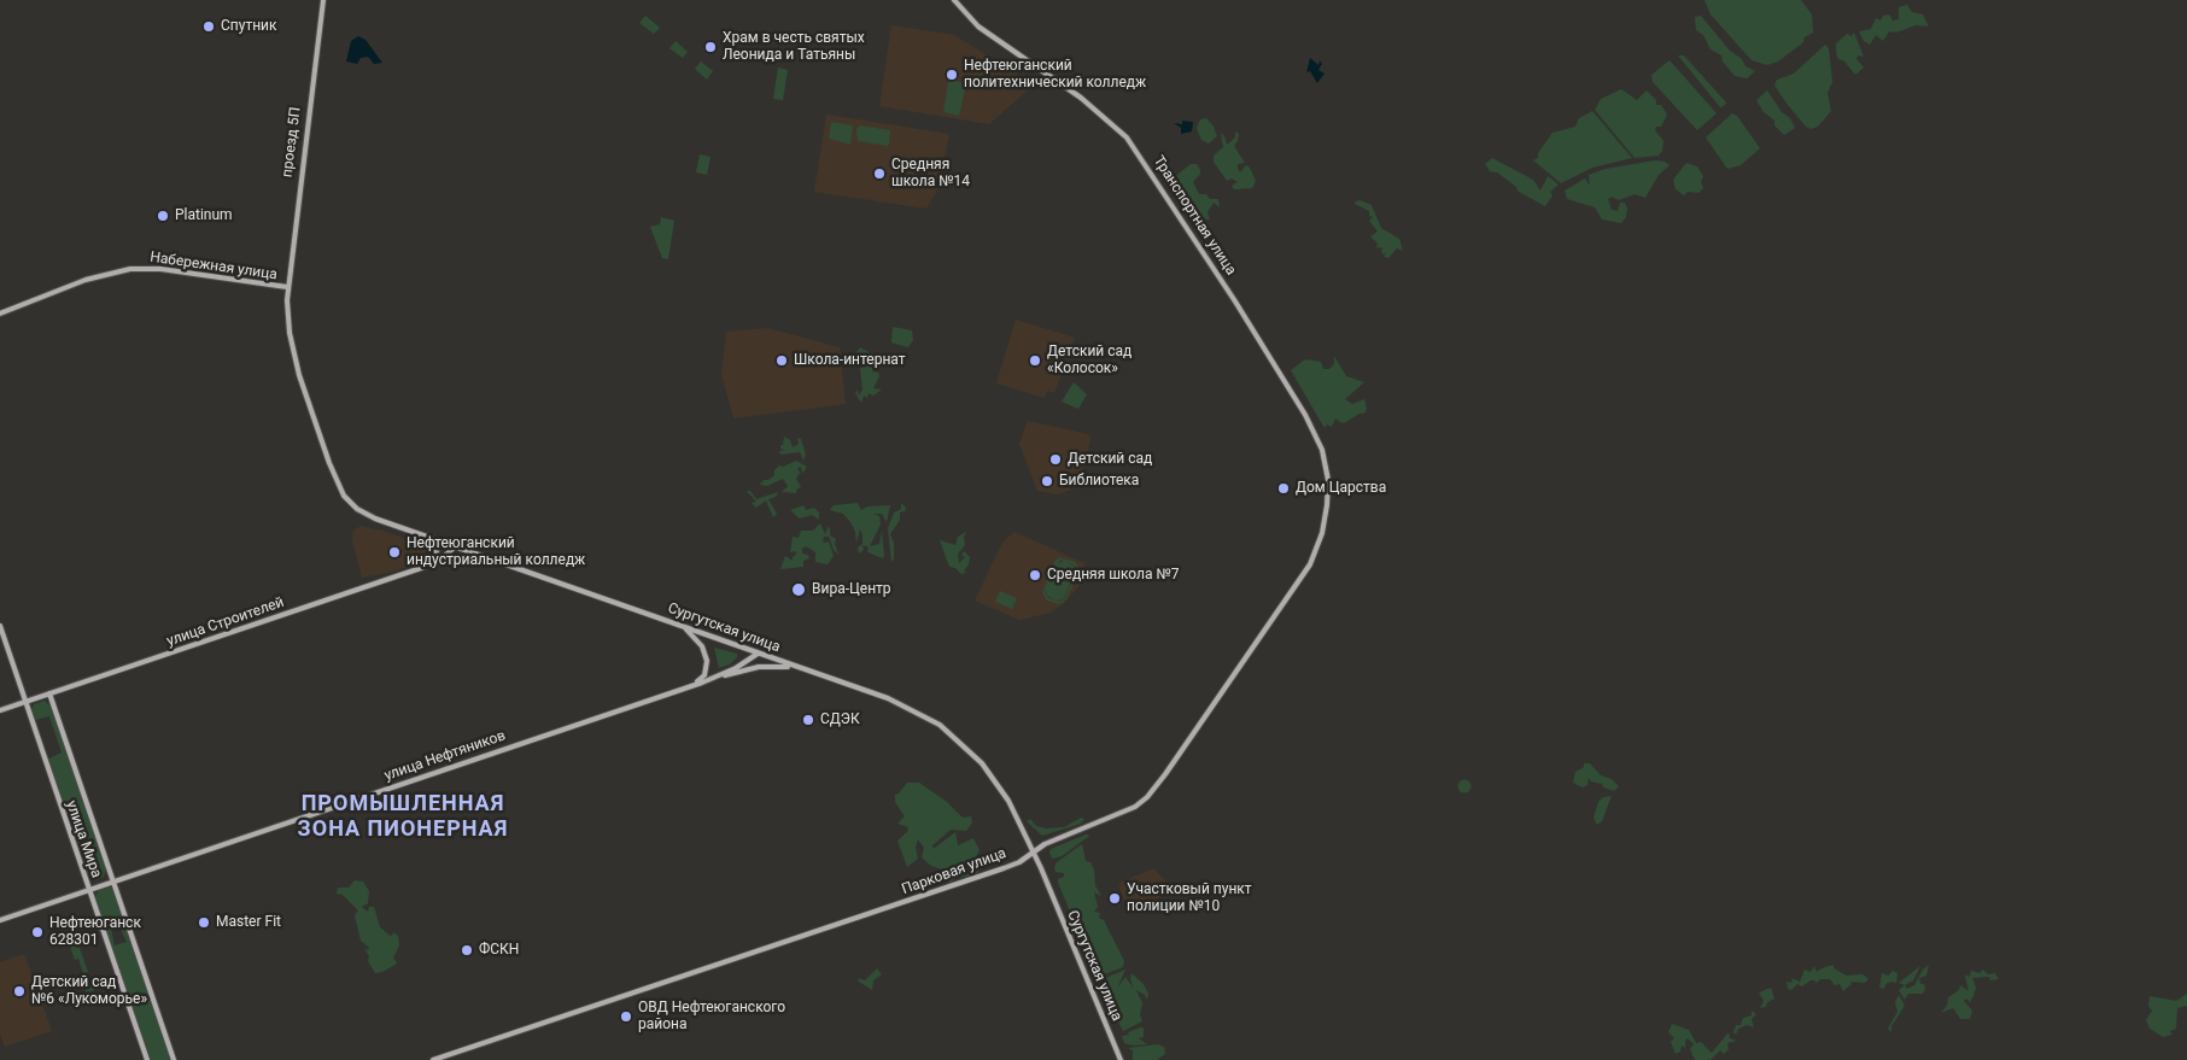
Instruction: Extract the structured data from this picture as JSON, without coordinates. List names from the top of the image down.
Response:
{
  "streets": {
    "main road": [
      "проезд 5П",
      "Транспортная улица",
      "Набережная улица",
      "улица Строителей",
      "Сургутская улица",
      "улица Нефтяников",
      "улица Мира",
      "Парковая улица"
    ]
  },
  "crossings": [
    ["проезд 5П", "Набережная улица"],
    ["проезд 5П", "Сургутская улица"],
    ["Транспортная улица", "Парковая улица"],
    ["Набережная улица", "Сургутская улица"],
    ["улица Строителей", "Сургутская улица"],
    ["улица Строителей", "улица Мира"],
    ["Сургутская улица", "улица Нефтяников"],
    ["Сургутская улица", "Парковая улица"],
    ["улица Нефтяников", "улица Мира"]
  ],
  "districts": ["ПРОМЫШЛЕННАЯ ЗОНА ПИОНЕРНАЯ"],
  "places": [
    "Спутник",
    "Храм в честь святых Леонида и Татьяны",
    "Нефтеюганский политехнический колледж",
    "Средняя школа №14",
    "Platinum",
    "Школа-интернат",
    "Детский сад «Колосок»",
    "Детский сад",
    "Библиотека",
    "Дом Царства",
    "Нефтеюганский индустриальный колледж",
    "Средняя школа №7",
    "Вира-Центр",
    "СДЭК",
    "Участковый пункт полиции №10",
    "Master Fit",
    "Нефтеюганск 628301",
    "ФСКН",
    "Детский сад №6 «Лукоморье»",
    "ОВД Нефтеюганского района"
  ]
}
